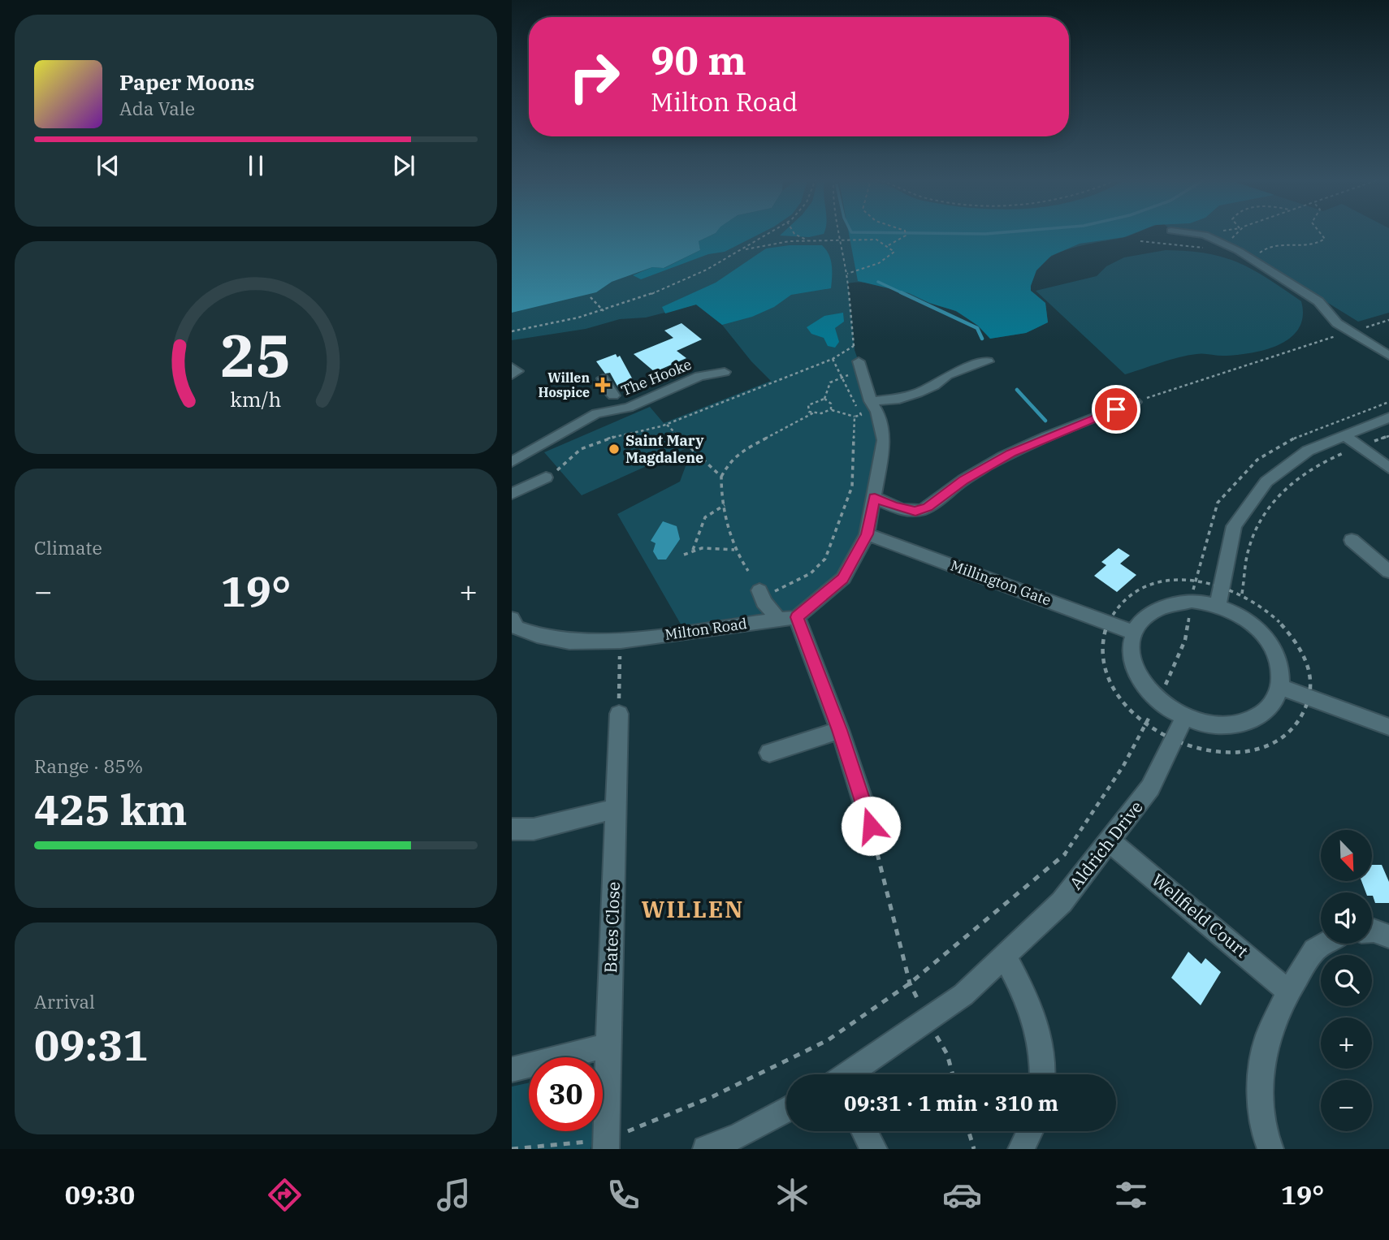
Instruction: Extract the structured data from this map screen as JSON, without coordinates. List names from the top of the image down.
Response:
{
  "streets": {
    "street": [
      "The Hooke",
      "Millington Gate",
      "Milton Road",
      "Aldrich Drive",
      "Wellfield Court",
      "Bates Close"
    ]
  },
  "crossings": [
    ["Aldrich Drive", "Wellfield Court"]
  ],
  "districts": ["WILLEN"],
  "places": {
    "health": ["Willen Hospice"],
    "other": ["Saint Mary Magdalene"]
  },
  "north": "bottom right",
  "page": {
    "turn": ["90 m", "Milton Road"],
    "song": ["Paper Moons", "Ada Vale"],
    "tile": [
      "Climate",
      ["Range · 85%", "425 km"],
      ["Arrival", "09:31"]
    ],
    "heat": ["−", "19°", "+"],
    "map_buttons": ["+", "−"],
    "limit": "30",
    "trip": "09:31 · 1 min · 310 m",
    "tabs": ["09:30", "19°"],
    "gauge": ["25", "km/h"]
  }
}
